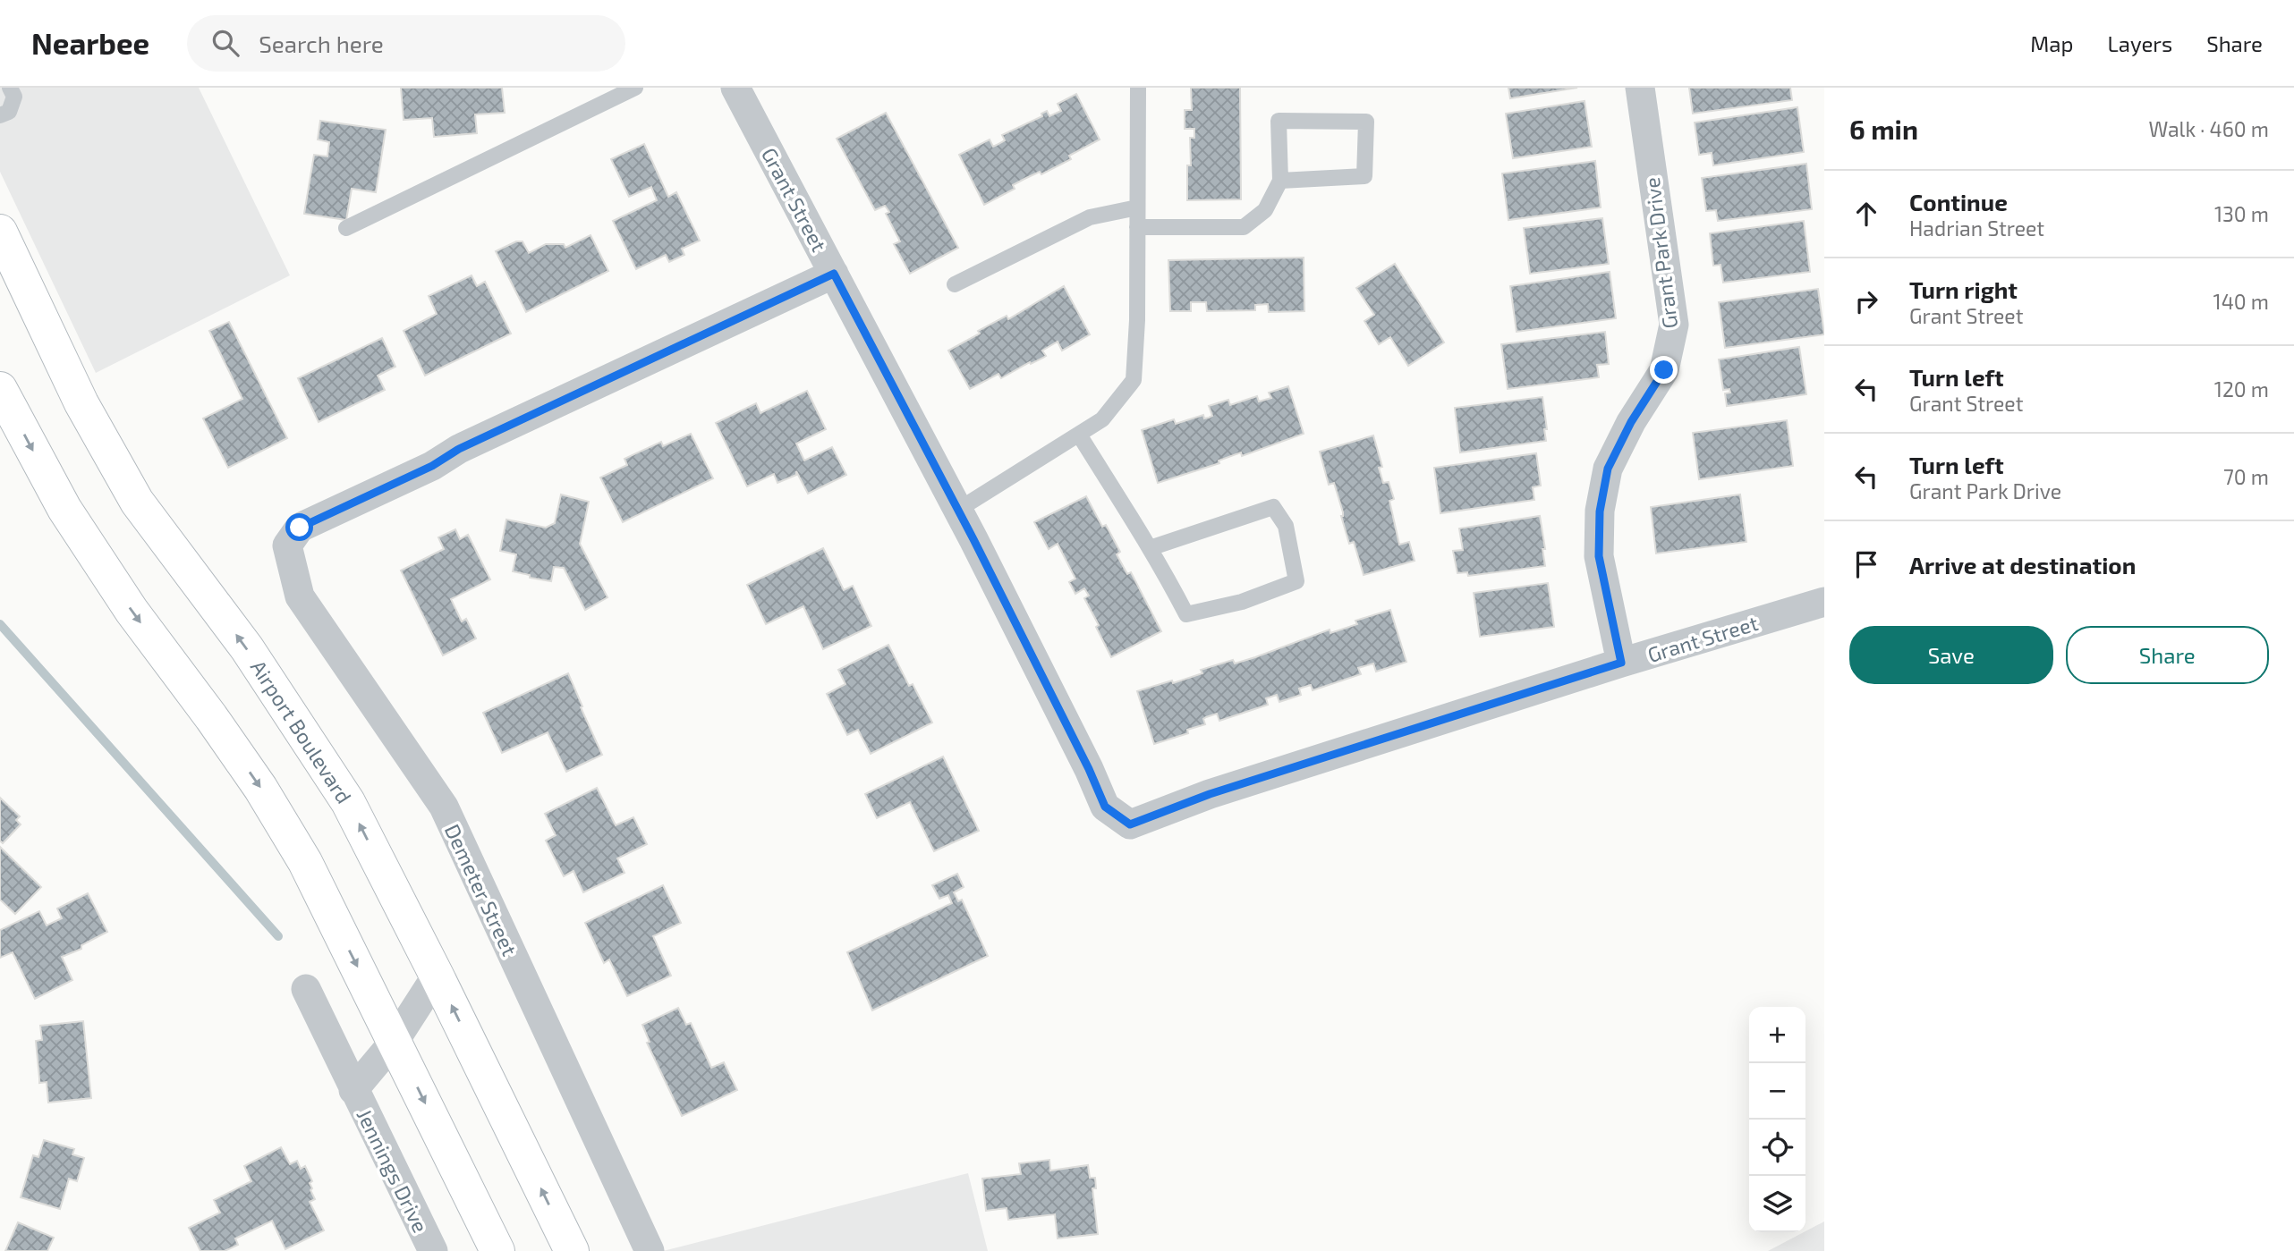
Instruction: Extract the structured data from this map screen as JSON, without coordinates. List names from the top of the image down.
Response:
{
  "streets": {
    "main road": ["Airport Boulevard"],
    "street": [
      "Grant Street",
      "Grant Park Drive",
      "Demeter Street",
      "Jennings Drive"
    ]
  },
  "crossings": [
    ["Grant Street", "Grant Park Drive"],
    ["Grant Street", "Demeter Street"],
    ["Airport Boulevard", "Jennings Drive"]
  ],
  "page": {
    "header": "Nearbee",
    "search": "Search here",
    "nav": ["Map", "Layers", "Share"],
    "heading": ["6 min", "Walk · 460 m"],
    "list": [
      ["Continue", "Hadrian Street", "130 m"],
      ["Turn right", "Grant Street", "140 m"],
      ["Turn left", "Grant Street", "120 m"],
      ["Turn left", "Grant Park Drive", "70 m"],
      "Arrive at destination"
    ],
    "buttons": ["Save", "Share"],
    "map_buttons": ["+", "−"]
  }
}
